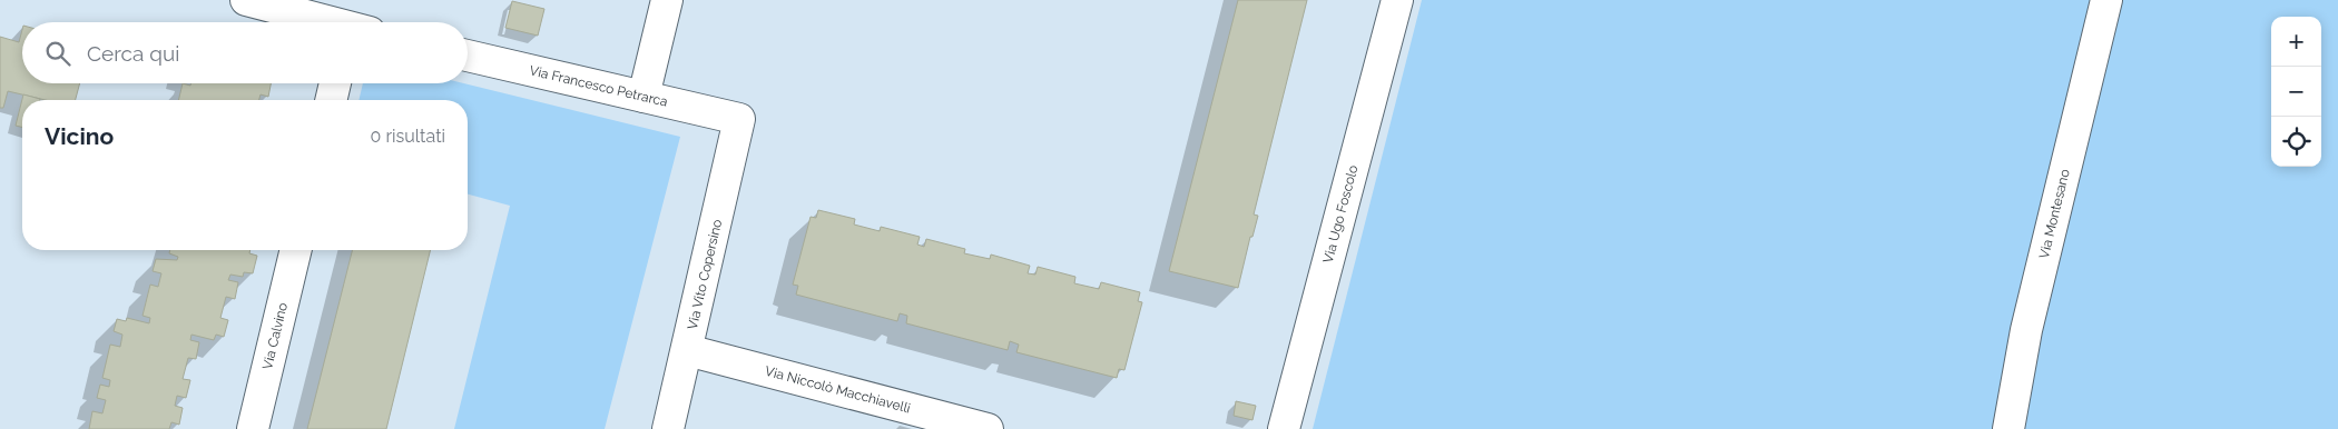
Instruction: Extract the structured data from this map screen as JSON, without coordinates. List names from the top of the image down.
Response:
{
  "streets": {
    "street": [
      "Via Francesco Petrarca",
      "Via Montesano",
      "Via Ugo Foscolo",
      "Via Vito Copersino",
      "Via Calvino",
      "Via Niccolò Macchiavelli"
    ]
  },
  "crossings": [
    ["Via Francesco Petrarca", "Via Vito Copersino"],
    ["Via Vito Copersino", "Via Niccolò Macchiavelli"]
  ],
  "page": {
    "map_buttons": ["+", "−"],
    "search": "Cerca qui",
    "heading": ["Vicino", "0 risultati"]
  }
}
